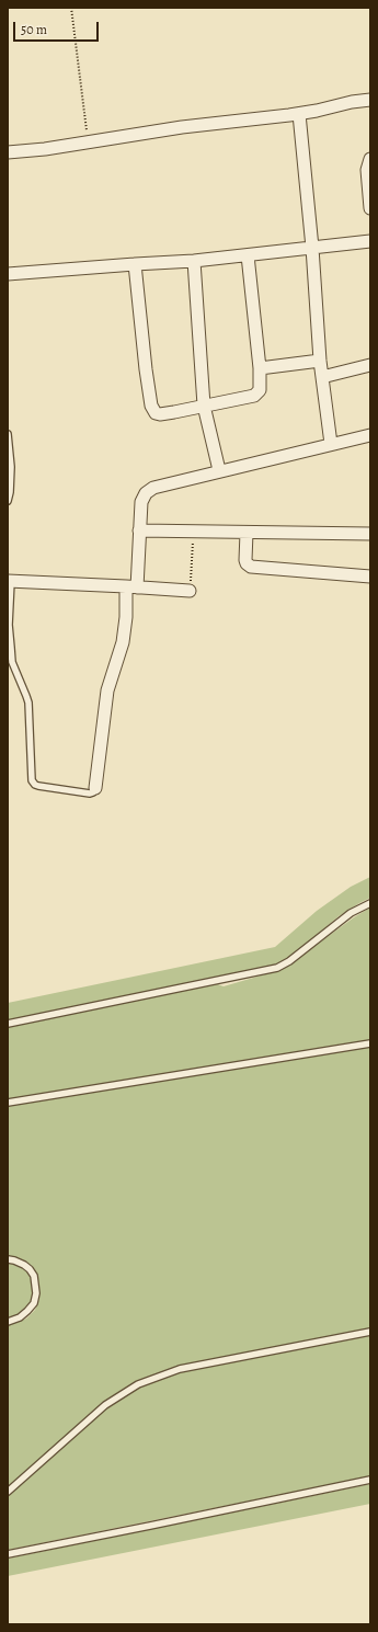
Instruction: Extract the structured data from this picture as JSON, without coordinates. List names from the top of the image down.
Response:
{
  "scale_bar": "50 m"
}
